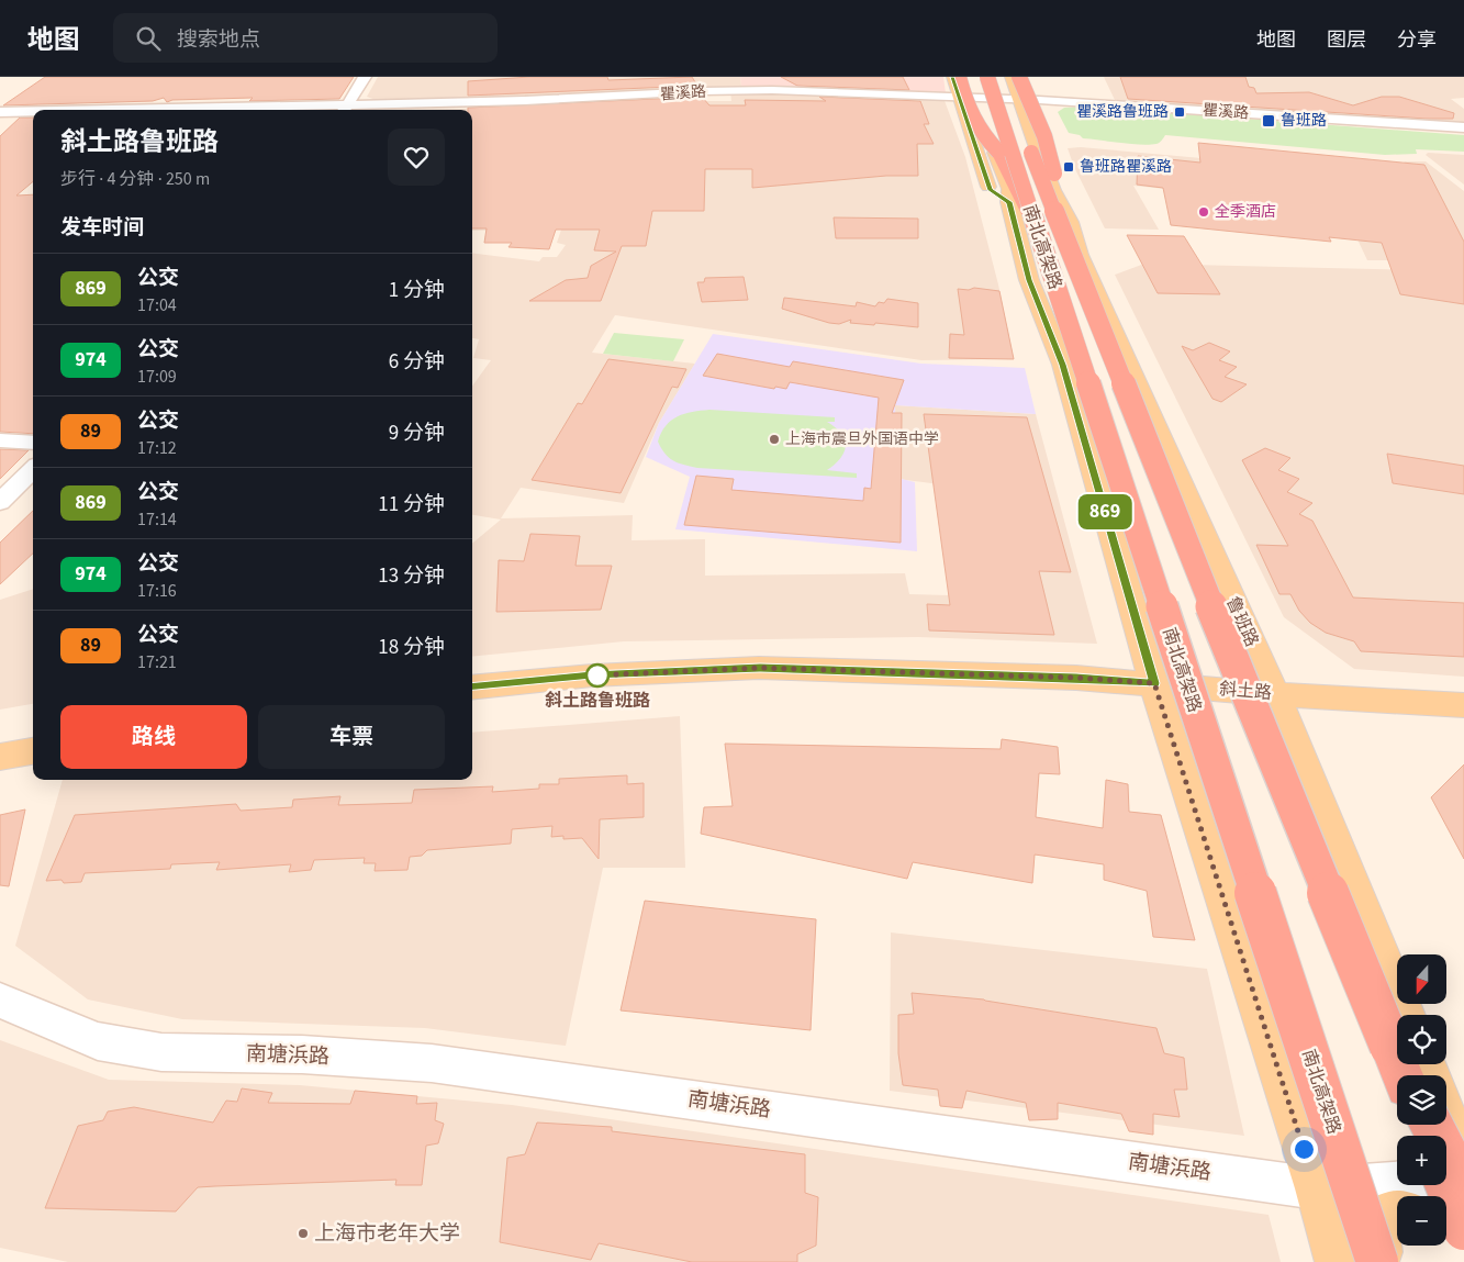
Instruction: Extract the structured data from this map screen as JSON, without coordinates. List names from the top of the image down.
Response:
{
  "streets": {
    "highway": ["南北高架路"],
    "main road": ["鲁班路", "斜土路"],
    "street": ["瞿溪路", "南塘浜路"]
  },
  "crossings": [
    ["瞿溪路", "鲁班路"],
    ["南北高架路", "鲁班路"],
    ["鲁班路", "斜土路"],
    ["鲁班路", "南塘浜路"]
  ],
  "places": {
    "transit": ["瞿溪路鲁班路", "鲁班路", "鲁班路瞿溪路"],
    "other": [
      "全季酒店",
      "上海市震旦外国语中学",
      "斜土路鲁班路",
      "上海市老年大学"
    ]
  },
  "lines": ["bus line 869"],
  "north": "bottom",
  "page": {
    "header": "地图",
    "search": "搜索地点",
    "nav": ["地图", "图层", "分享"],
    "on_map": "869",
    "heading": [
      ["斜土路鲁班路", "步行 · 4 分钟 · 250 m"],
      "发车时间"
    ],
    "list": [
      {
        "mark": "869",
        "name": "公交",
        "note": "17:04",
        "value": "1 分钟"
      },
      {
        "mark": "974",
        "name": "公交",
        "note": "17:09",
        "value": "6 分钟"
      },
      {
        "mark": "89",
        "name": "公交",
        "note": "17:12",
        "value": "9 分钟"
      },
      {
        "mark": "869",
        "name": "公交",
        "note": "17:14",
        "value": "11 分钟"
      },
      {
        "mark": "974",
        "name": "公交",
        "note": "17:16",
        "value": "13 分钟"
      },
      {
        "mark": "89",
        "name": "公交",
        "note": "17:21",
        "value": "18 分钟"
      }
    ],
    "buttons": ["路线", "车票"],
    "map_buttons": ["+", "−"]
  }
}
